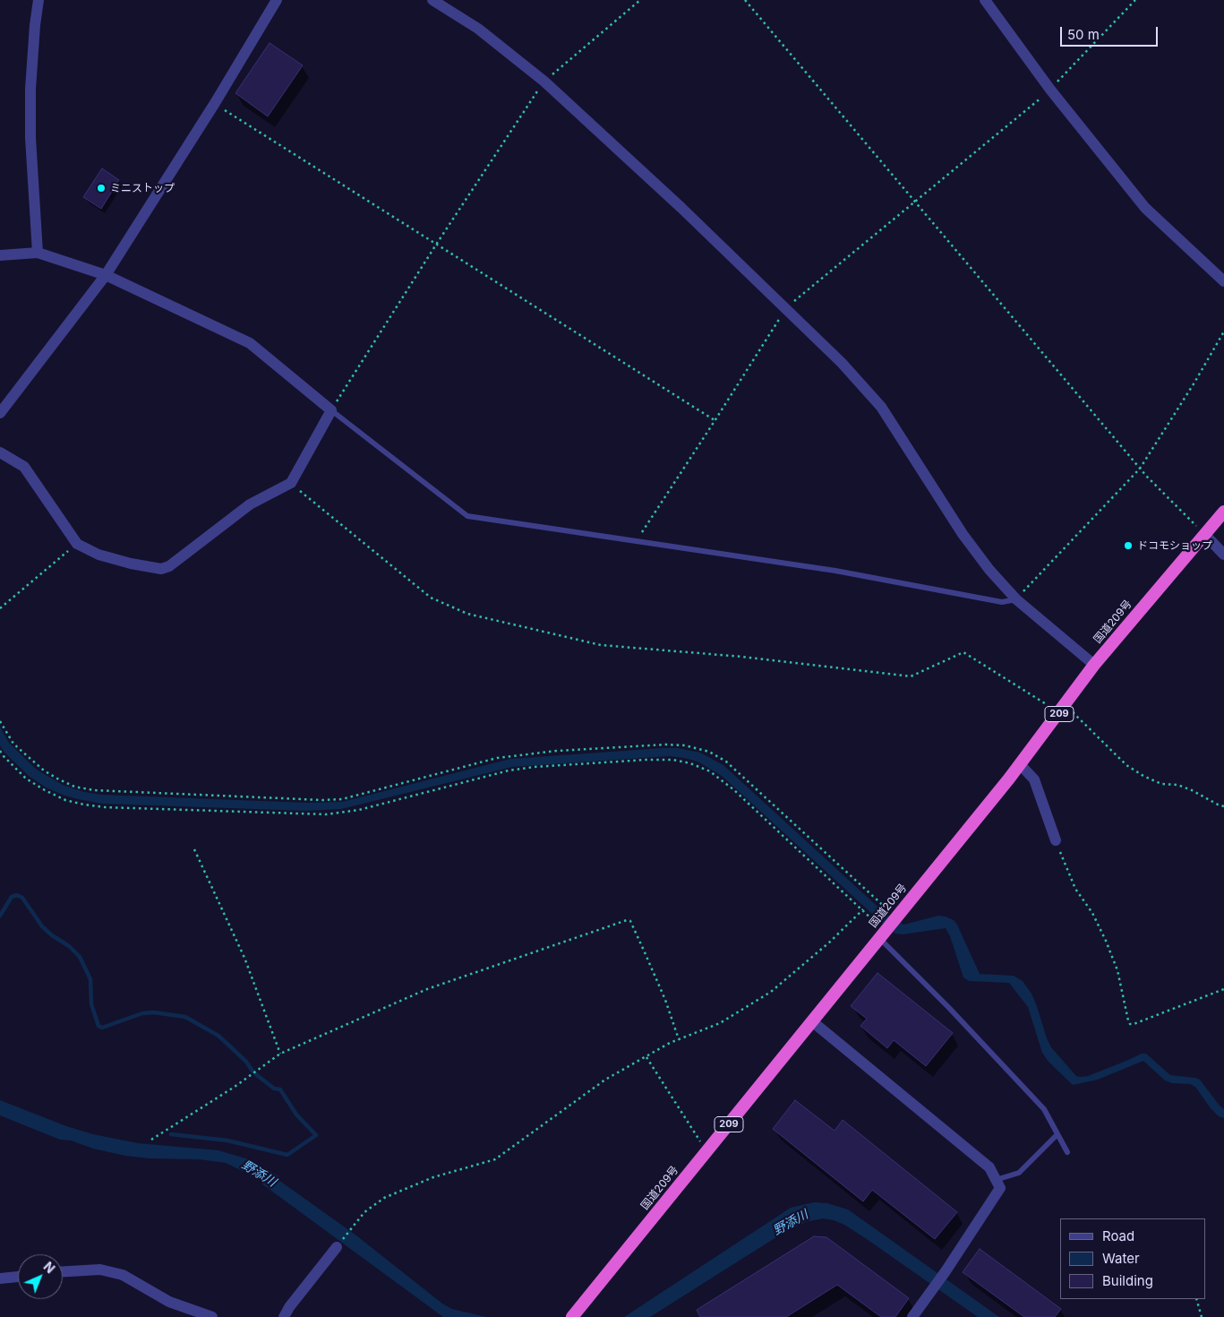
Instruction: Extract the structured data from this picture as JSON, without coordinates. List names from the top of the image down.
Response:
{
  "streets": {
    "highway": ["国道209号", "209"]
  },
  "water": ["野添川"],
  "places": ["ミニストップ", "ドコモショップ"],
  "legend": ["Road", "Water", "Building"],
  "scale_bar": "50 m",
  "north": "top right"
}
